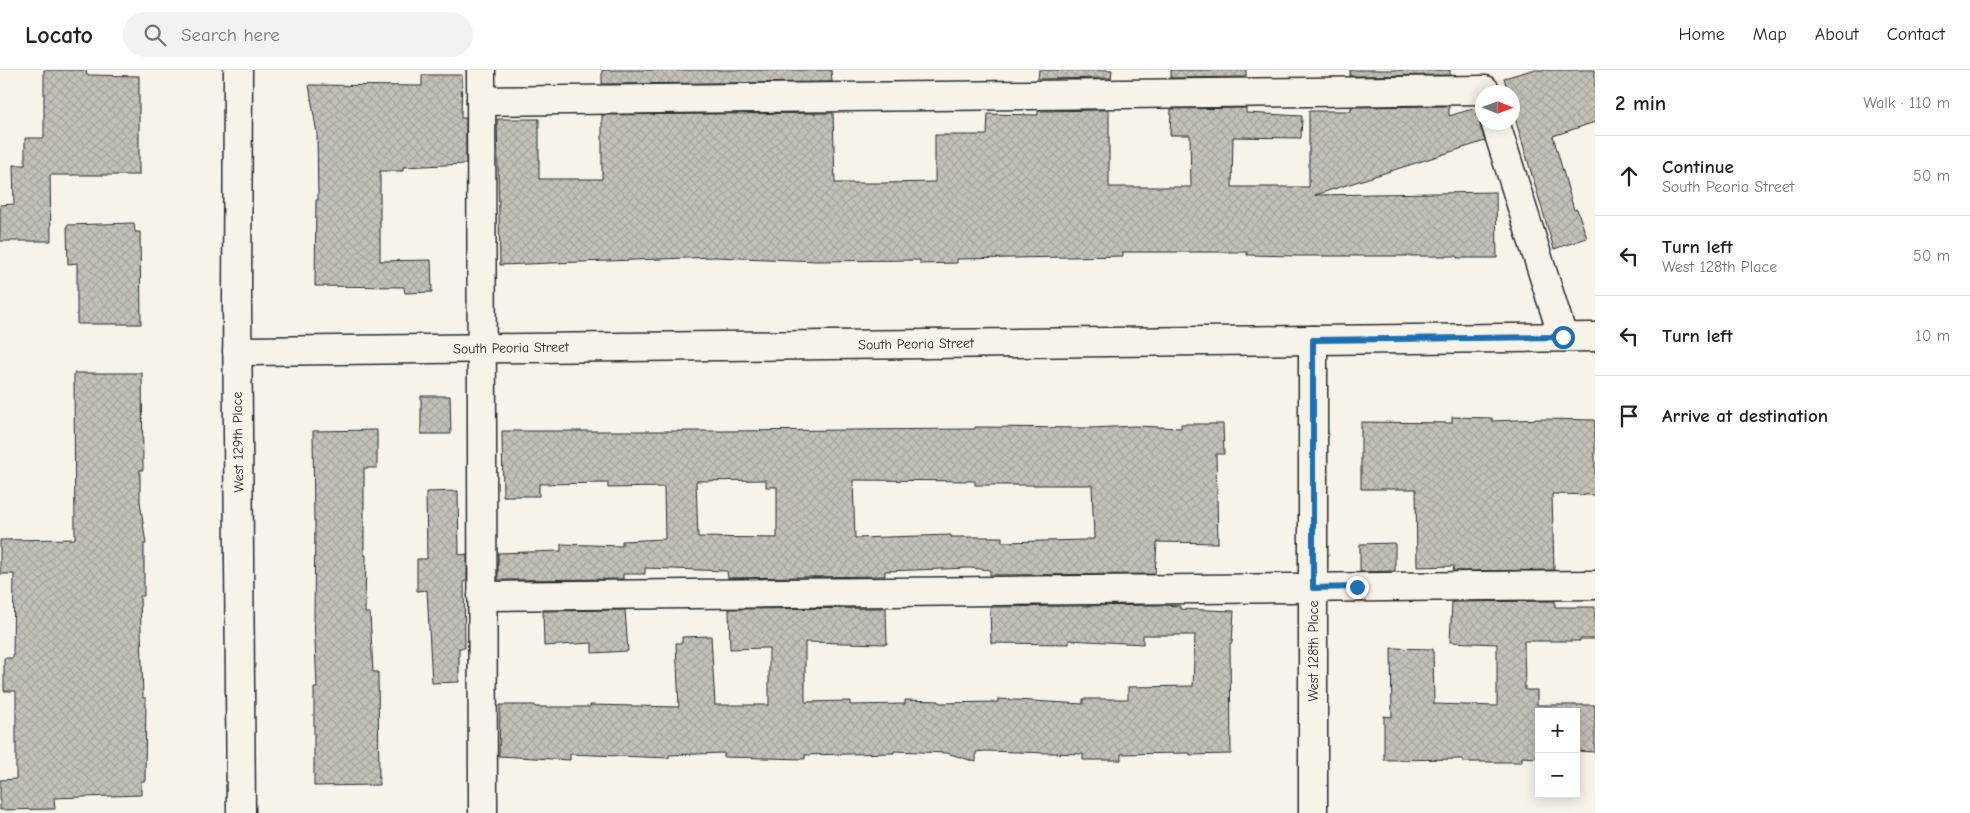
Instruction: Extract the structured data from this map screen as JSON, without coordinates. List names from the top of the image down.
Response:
{
  "streets": {
    "street": ["South Peoria Street", "West 129th Place", "West 128th Place"]
  },
  "crossings": [
    ["South Peoria Street", "West 129th Place"],
    ["South Peoria Street", "West 128th Place"]
  ],
  "north": "right",
  "page": {
    "header": "Locato",
    "search": "Search here",
    "nav": [
      "Home",
      "Map",
      "About",
      "Contact"
    ],
    "heading": ["2 min", "Walk · 110 m"],
    "list": [
      ["Continue", "South Peoria Street", "50 m"],
      ["Turn left", "West 128th Place", "50 m"],
      ["Turn left", "10 m"],
      "Arrive at destination"
    ],
    "map_buttons": ["+", "−"]
  }
}
